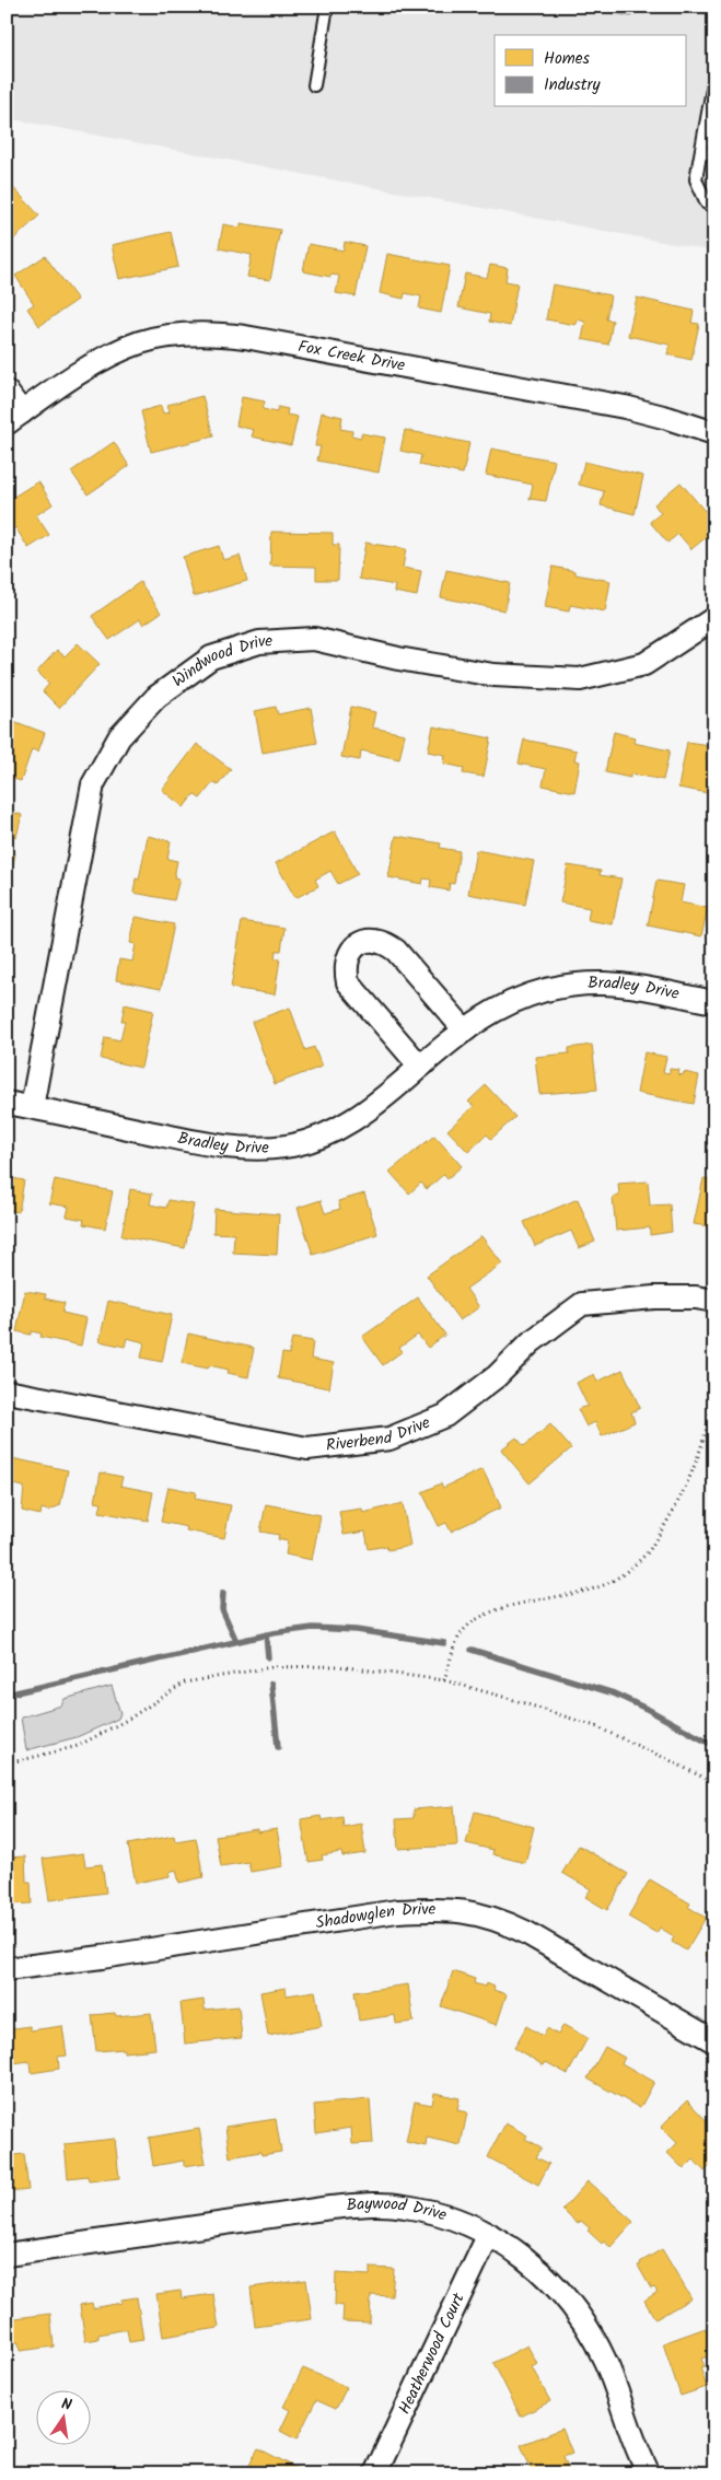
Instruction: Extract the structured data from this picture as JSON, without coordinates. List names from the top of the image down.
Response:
{
  "streets": {
    "street": [
      "Fox Creek Drive",
      "Windwood Drive",
      "Bradley Drive",
      "Riverbend Drive",
      "Shadowglen Drive",
      "Baywood Drive",
      "Heatherwood Court"
    ]
  },
  "crossings": [
    ["Windwood Drive", "Bradley Drive"],
    ["Baywood Drive", "Heatherwood Court"]
  ],
  "legend": ["Homes", "Industry"],
  "north": "top"
}
